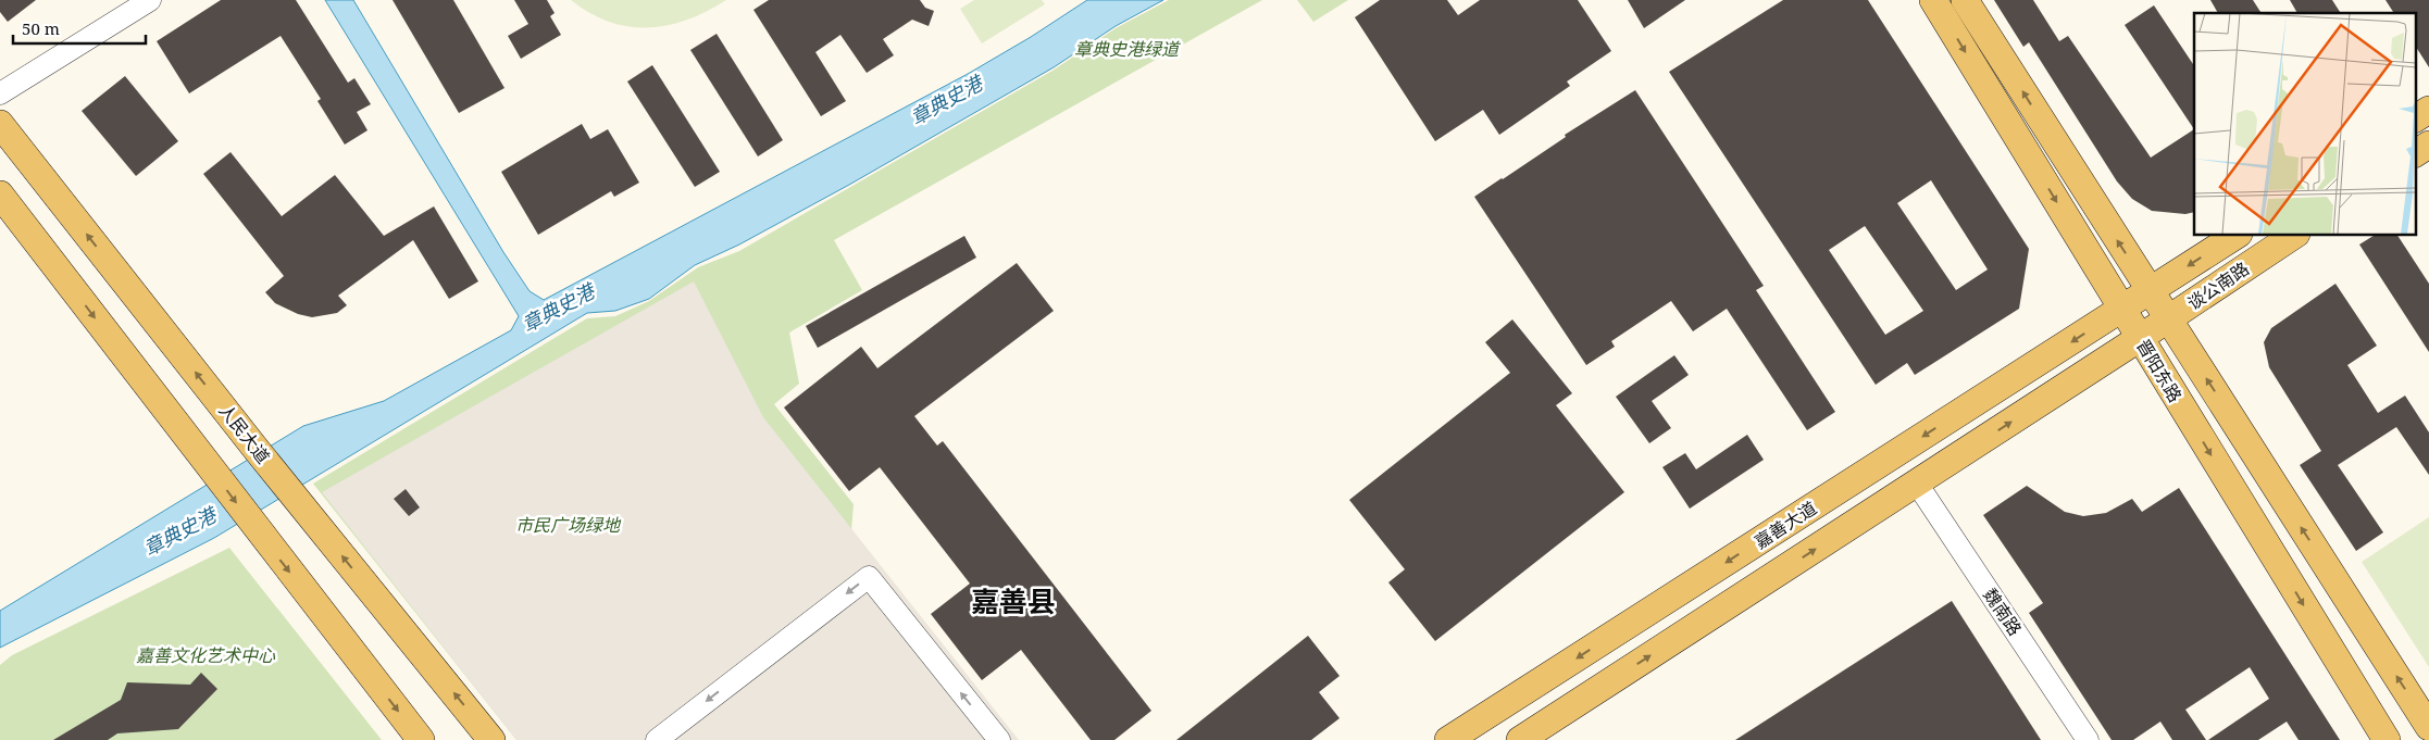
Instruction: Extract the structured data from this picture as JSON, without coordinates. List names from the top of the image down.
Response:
{
  "streets": {
    "main road": [
      "谈公南路",
      "晋阳东路",
      "人民大道",
      "嘉善大道"
    ],
    "street": ["魏南路"]
  },
  "crossings": [
    ["谈公南路", "晋阳东路"],
    ["谈公南路", "嘉善大道"],
    ["晋阳东路", "嘉善大道"],
    ["嘉善大道", "魏南路"]
  ],
  "districts": ["嘉善县"],
  "water": ["章典史港"],
  "parks": ["章典史港绿道", "市民广场绿地", "嘉善文化艺术中心"],
  "scale_bar": "50 m"
}
